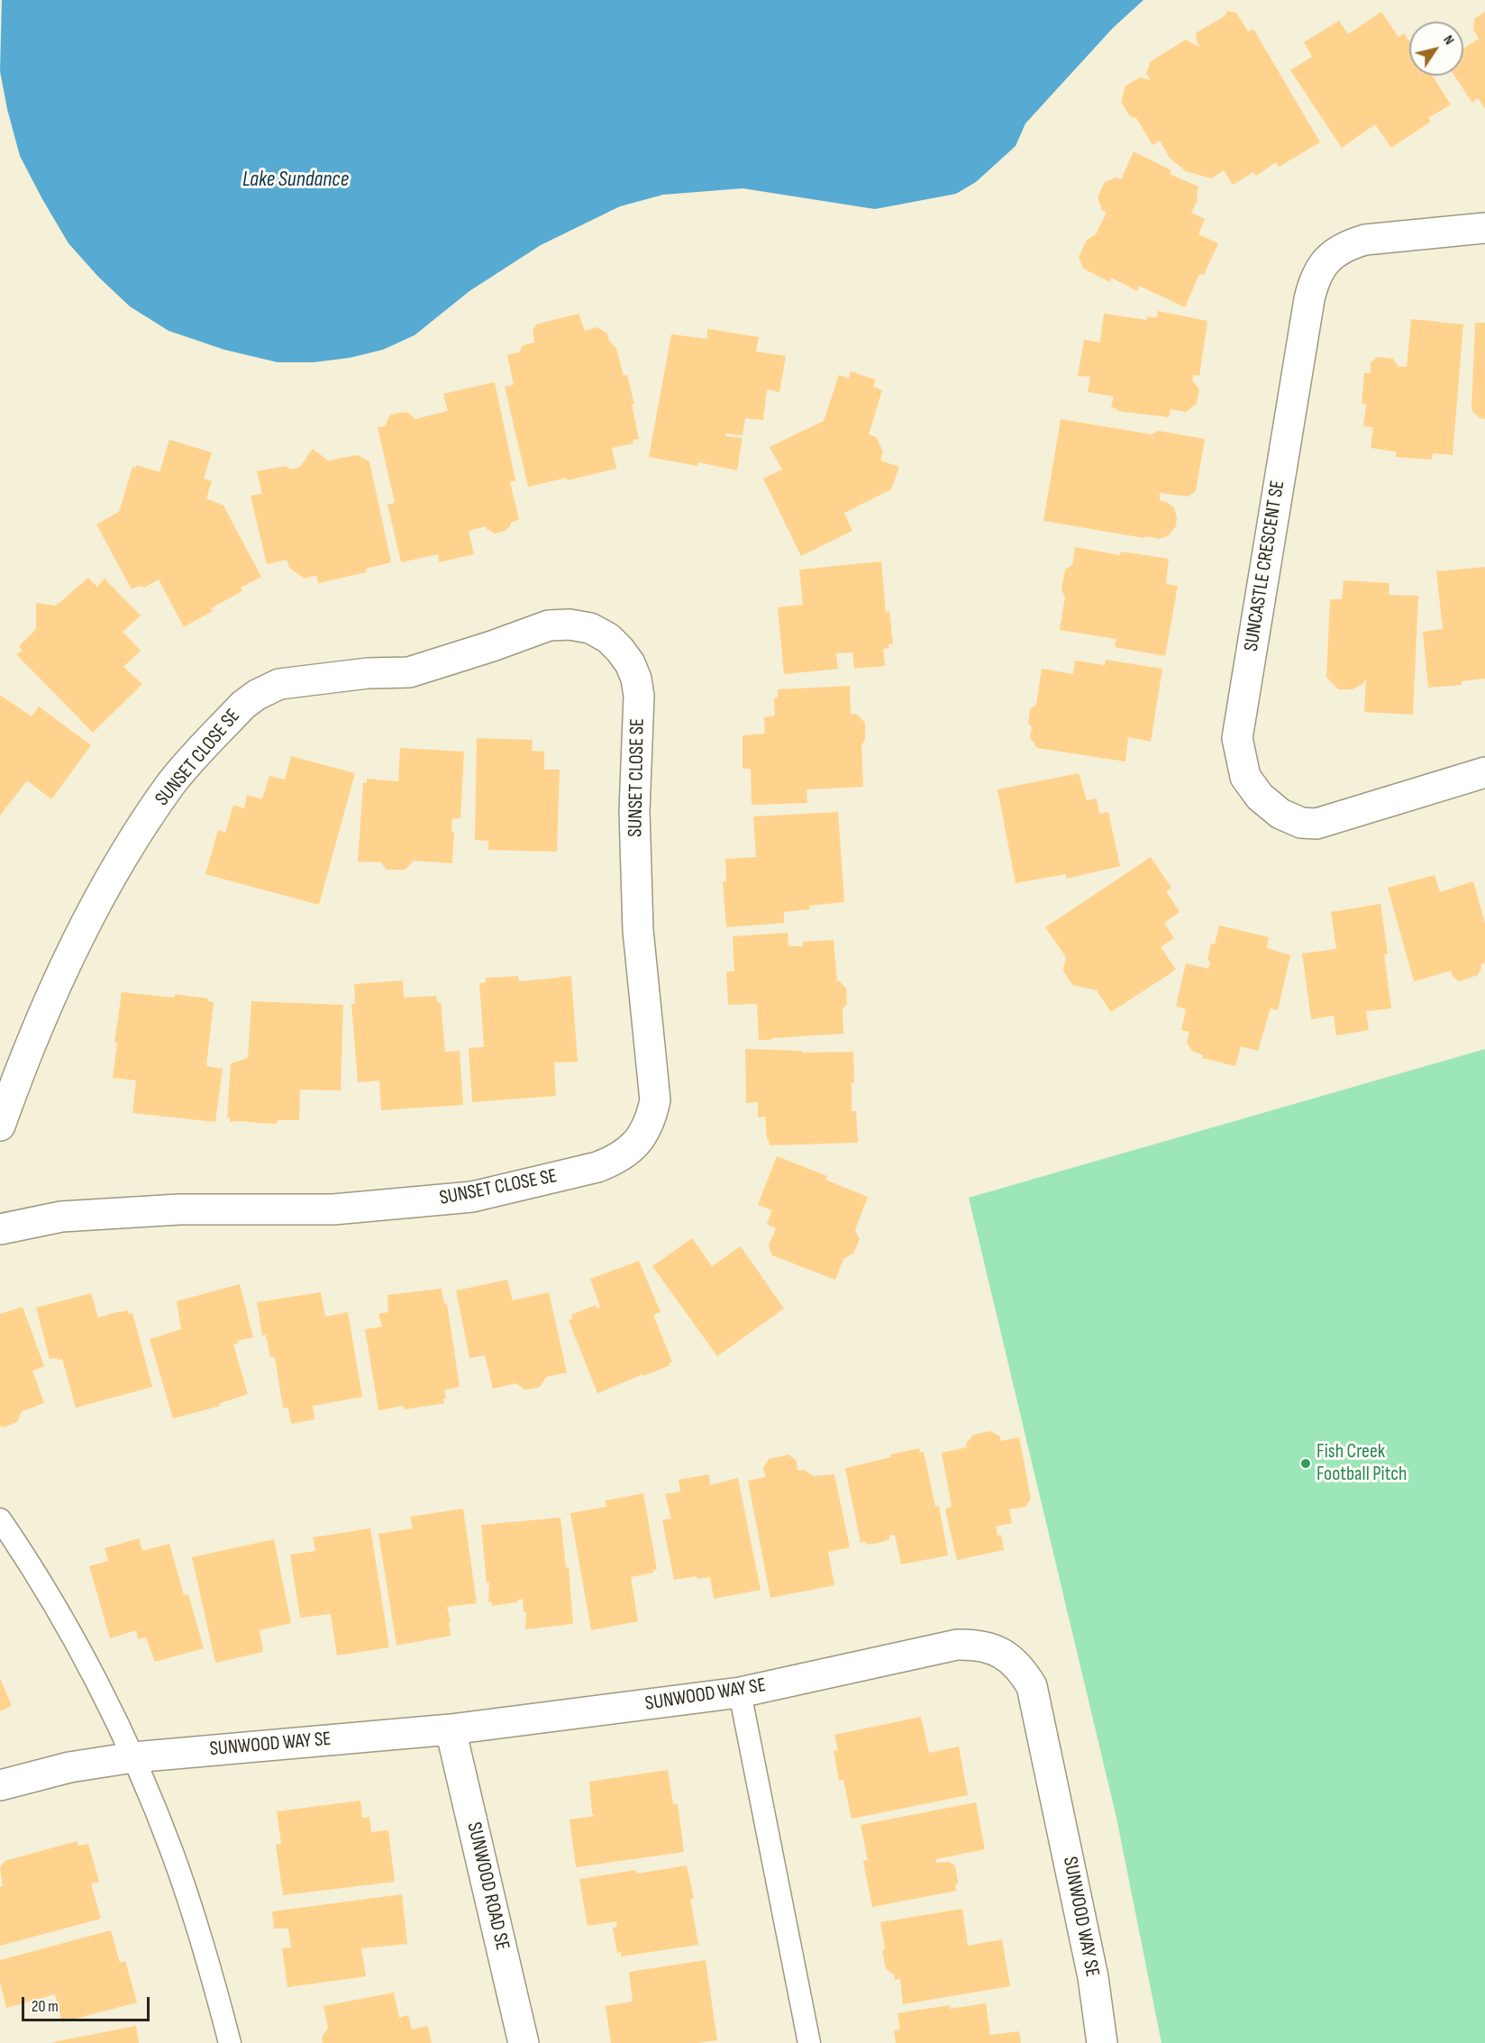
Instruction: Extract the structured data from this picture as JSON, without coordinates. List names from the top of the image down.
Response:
{
  "streets": {
    "street": [
      "SUNCASTLE CRESCENT SE",
      "SUNSET CLOSE SE",
      "SUNWOOD WAY SE",
      "SUNWOOD ROAD SE"
    ]
  },
  "crossings": [
    ["SUNWOOD WAY SE", "SUNWOOD ROAD SE"]
  ],
  "water": ["Lake Sundance"],
  "places": ["Fish Creek Football Pitch"],
  "scale_bar": "20 m",
  "north": "top right"
}
